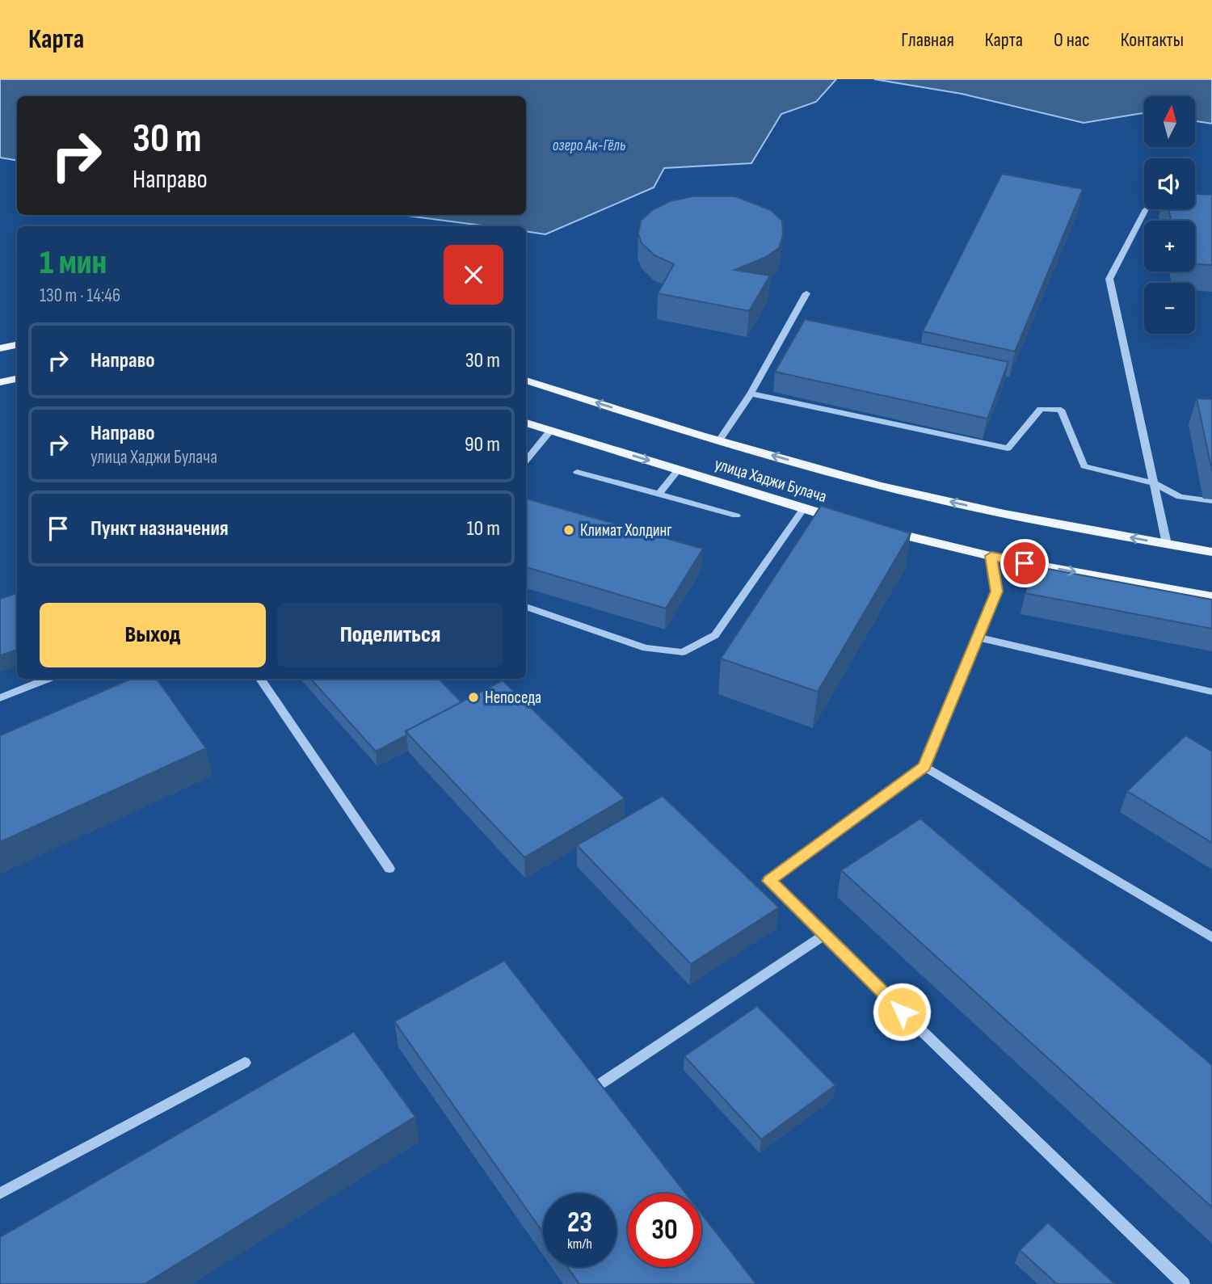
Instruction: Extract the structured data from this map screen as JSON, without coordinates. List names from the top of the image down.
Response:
{
  "streets": {
    "main road": ["улица Хаджи Булача"]
  },
  "water": ["озеро Ак-Гёль"],
  "places": ["Климат Холдинг", "Непоседа"],
  "north": "top",
  "page": {
    "header": "Карта",
    "nav": [
      "Главная",
      "Карта",
      "О нас",
      "Контакты"
    ],
    "map_buttons": ["+", "−"],
    "turn": ["30 m", "Направо"],
    "heading": ["1 мин", "130 m · 14:46"],
    "list": [
      {
        "name": "Направо",
        "value": "30 m"
      },
      {
        "name": "Направо",
        "note": "улица Хаджи Булача",
        "value": "90 m"
      },
      {
        "name": "Пункт назначения",
        "value": "10 m"
      }
    ],
    "buttons": ["Выход", "Поделиться"],
    "speed": "23 km/h",
    "limit": "30"
  }
}
